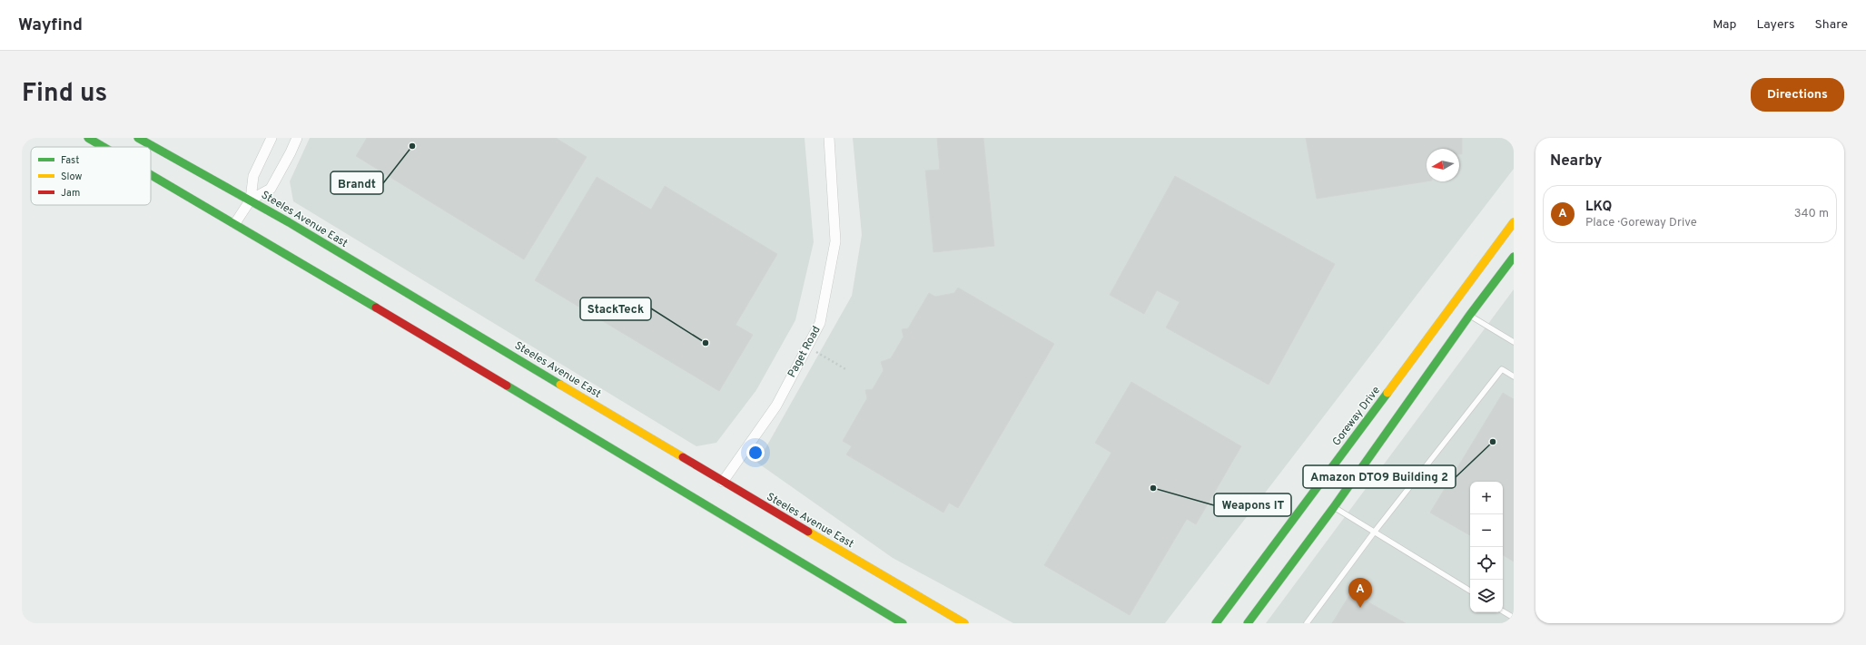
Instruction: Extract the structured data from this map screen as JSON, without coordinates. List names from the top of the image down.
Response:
{
  "streets": {
    "main road": ["Steeles Avenue East", "Goreway Drive"],
    "street": ["Paget Road"]
  },
  "crossings": [
    ["Steeles Avenue East", "Paget Road"]
  ],
  "places": [
    "Brandt",
    "StackTeck",
    "Amazon DTO9 Building 2",
    "Weapons IT"
  ],
  "legend": ["Fast", "Slow", "Jam"],
  "north": "left",
  "page": {
    "header": "Wayfind",
    "nav": ["Map", "Layers", "Share"],
    "title": "Find us",
    "buttons": "Directions",
    "heading": "Nearby",
    "list": [
      {
        "mark": "A",
        "name": "LKQ",
        "note": "Place · Goreway Drive",
        "value": "340 m"
      }
    ],
    "map_buttons": ["+", "−"],
    "pins": "A"
  }
}
